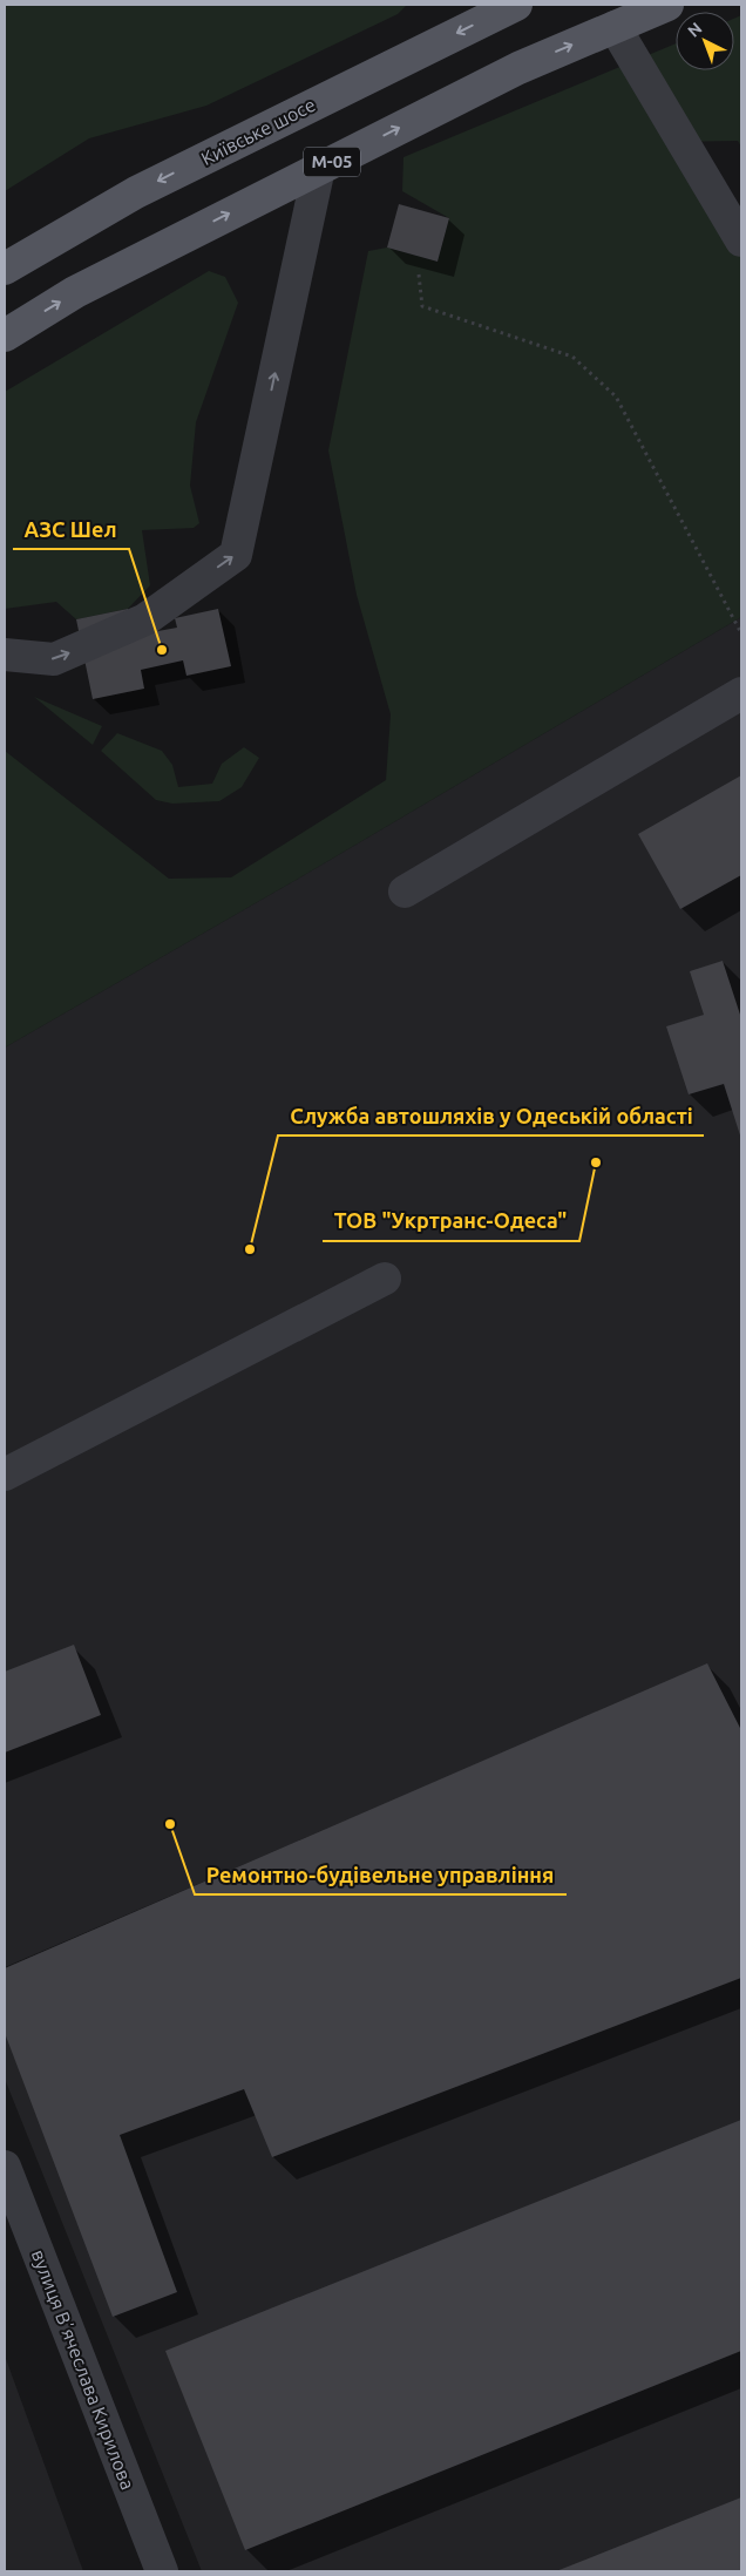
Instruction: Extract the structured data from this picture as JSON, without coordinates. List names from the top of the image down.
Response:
{
  "streets": {
    "main road": ["Київське шосе", "М-05"],
    "street": ["вулиця Вʼячеслава Кирилова"]
  },
  "places": [
    "АЗС Шел",
    "ТОВ \"Укртранс-Одеса\"",
    "Служба автошляхів у Одеській області",
    "Ремонтно-будівельне управління"
  ],
  "north": "top left"
}
